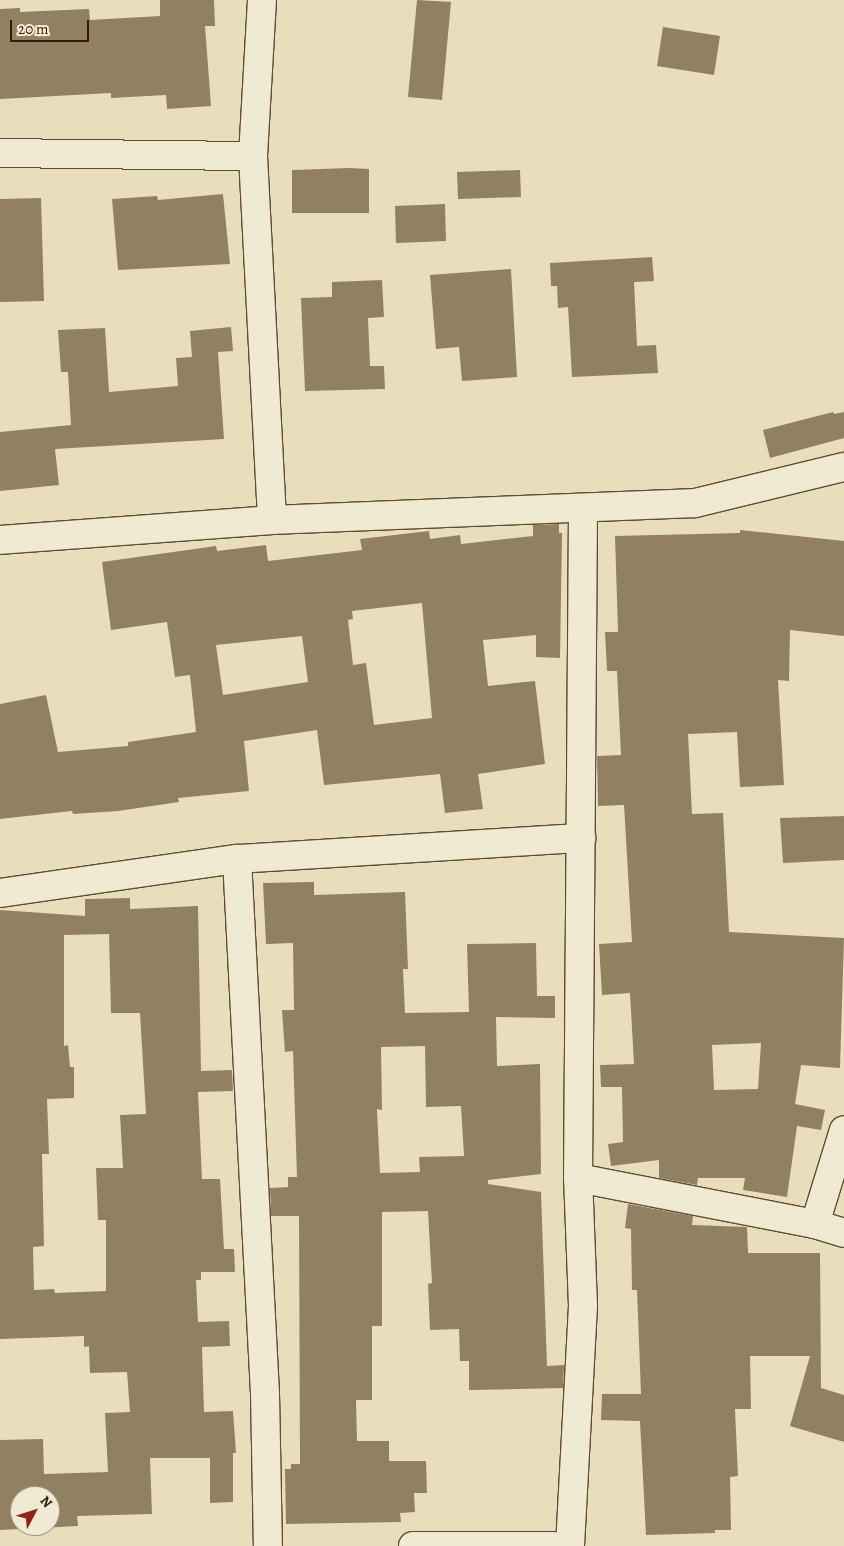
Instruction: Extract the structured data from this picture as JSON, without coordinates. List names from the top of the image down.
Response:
{
  "scale_bar": "20 m",
  "north": "top right"
}
